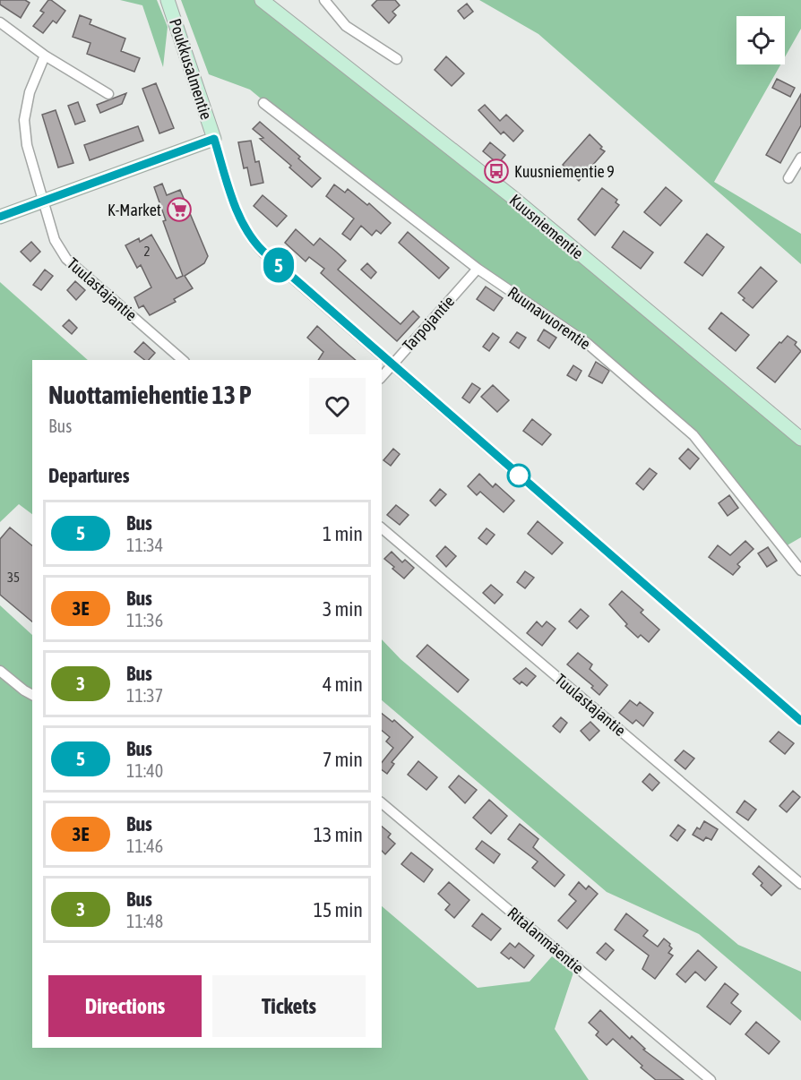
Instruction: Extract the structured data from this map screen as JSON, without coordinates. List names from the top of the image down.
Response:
{
  "streets": {
    "street": [
      "Poukkusalmentie",
      "Kuusniementie",
      "Tuulastajantie",
      "Ruunavuorentie",
      "Tarpojantie",
      "Ritalanmäentie"
    ]
  },
  "crossings": [
    ["Ruunavuorentie", "Tarpojantie"]
  ],
  "places": {
    "bus stop": ["Kuusniementie 9"],
    "supermarket": ["K-Market"]
  },
  "lines": ["bus line 5"],
  "house_numbers": ["2", "35"],
  "page": {
    "on_map": "5",
    "heading": [
      ["Nuottamiehentie 13 P", "Bus"],
      "Departures"
    ],
    "list": [
      {
        "mark": "5",
        "name": "Bus",
        "note": "11:34",
        "value": "1 min"
      },
      {
        "mark": "3E",
        "name": "Bus",
        "note": "11:36",
        "value": "3 min"
      },
      {
        "mark": "3",
        "name": "Bus",
        "note": "11:37",
        "value": "4 min"
      },
      {
        "mark": "5",
        "name": "Bus",
        "note": "11:40",
        "value": "7 min"
      },
      {
        "mark": "3E",
        "name": "Bus",
        "note": "11:46",
        "value": "13 min"
      },
      {
        "mark": "3",
        "name": "Bus",
        "note": "11:48",
        "value": "15 min"
      }
    ],
    "buttons": ["Directions", "Tickets"]
  }
}
